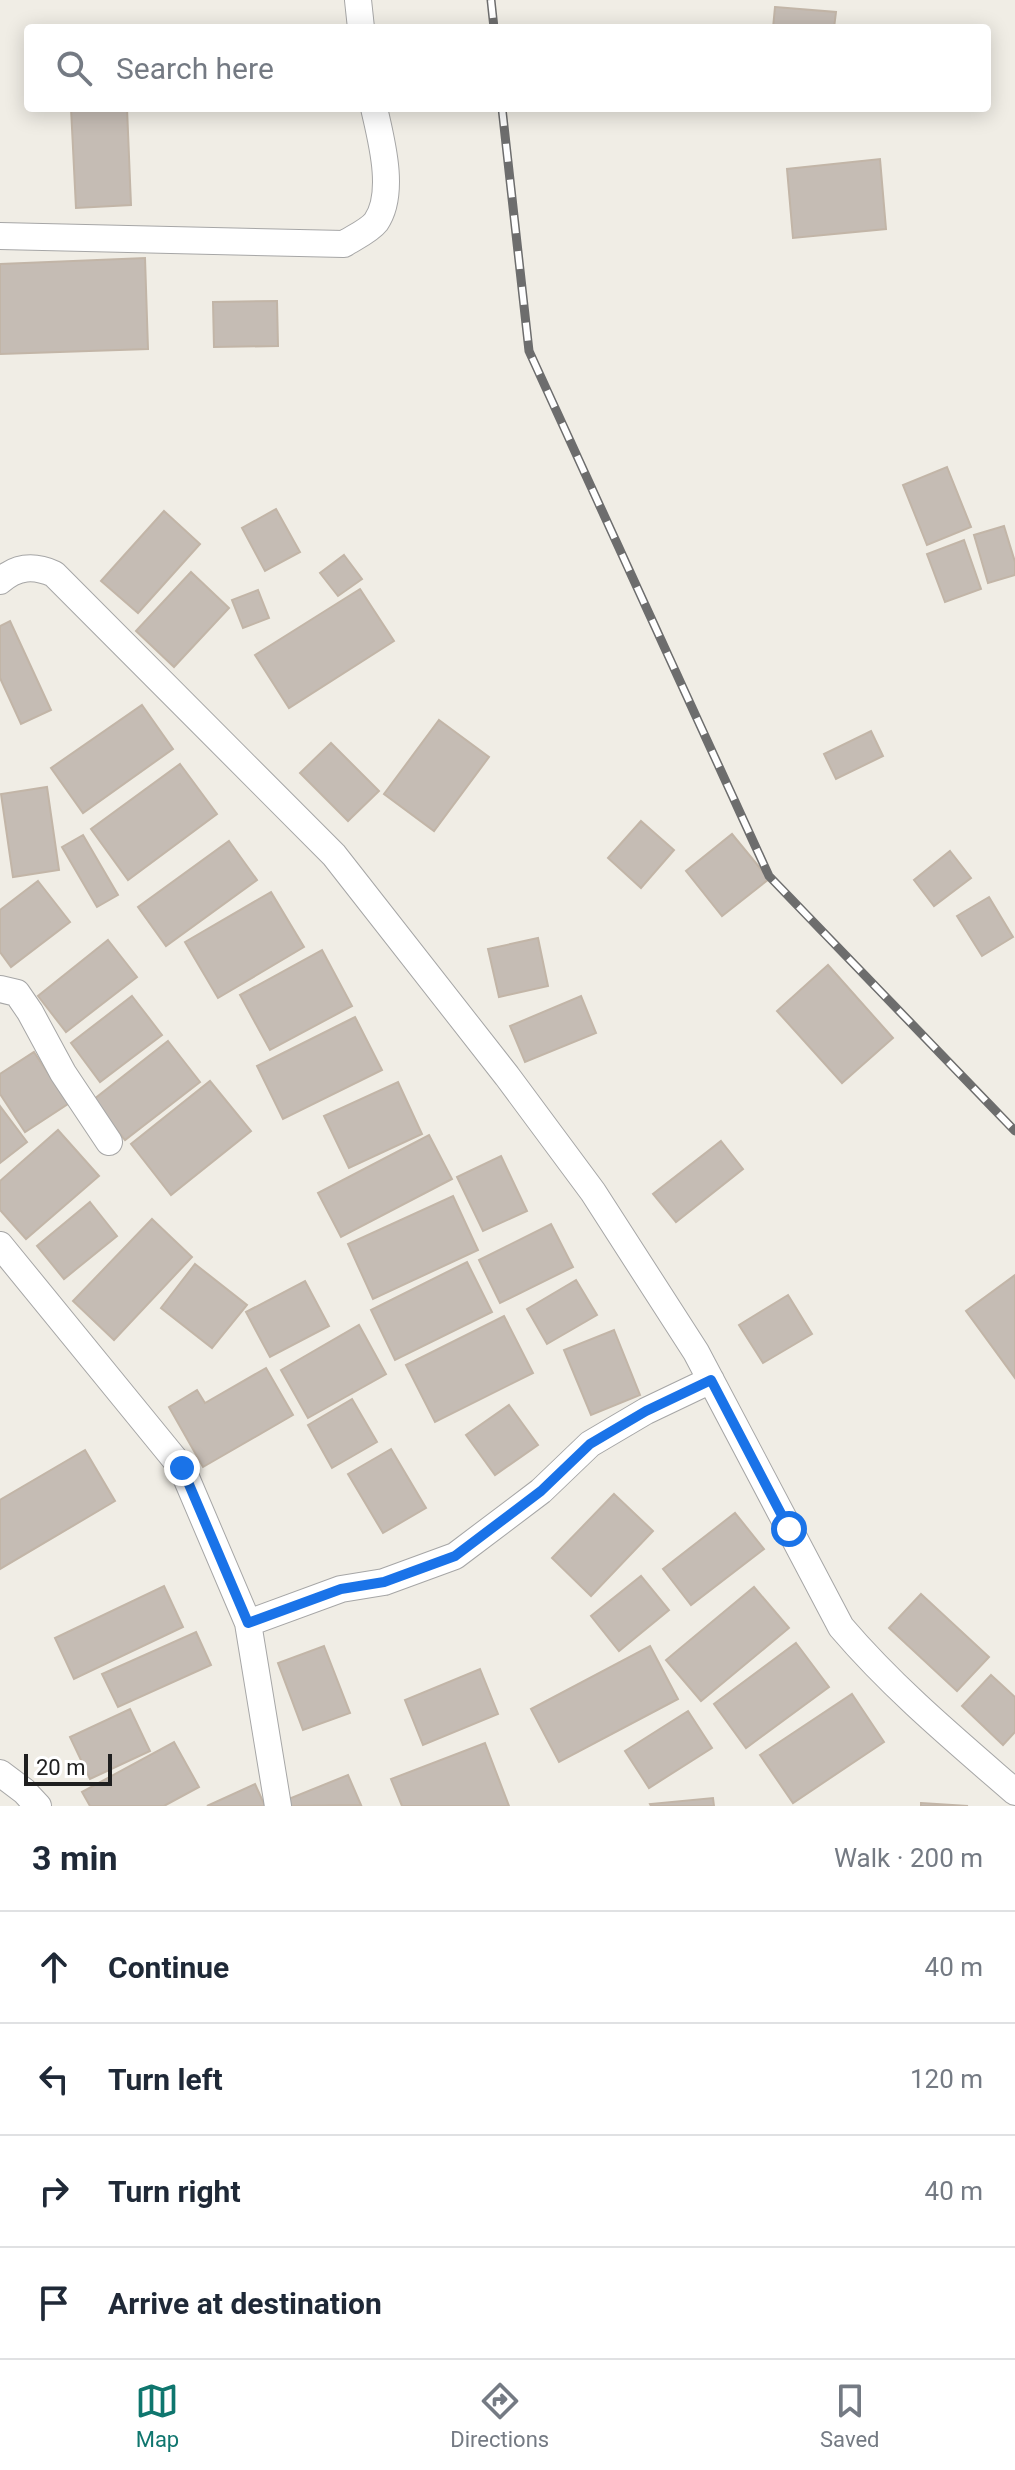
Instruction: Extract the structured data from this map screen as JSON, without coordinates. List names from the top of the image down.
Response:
{
  "scale_bar": "20 m",
  "page": {
    "search": "Search here",
    "scale": "20 m",
    "heading": ["3 min", "Walk · 200 m"],
    "list": [
      ["Continue", "40 m"],
      ["Turn left", "120 m"],
      ["Turn right", "40 m"],
      "Arrive at destination"
    ],
    "nav": ["Map", "Directions", "Saved"]
  }
}
